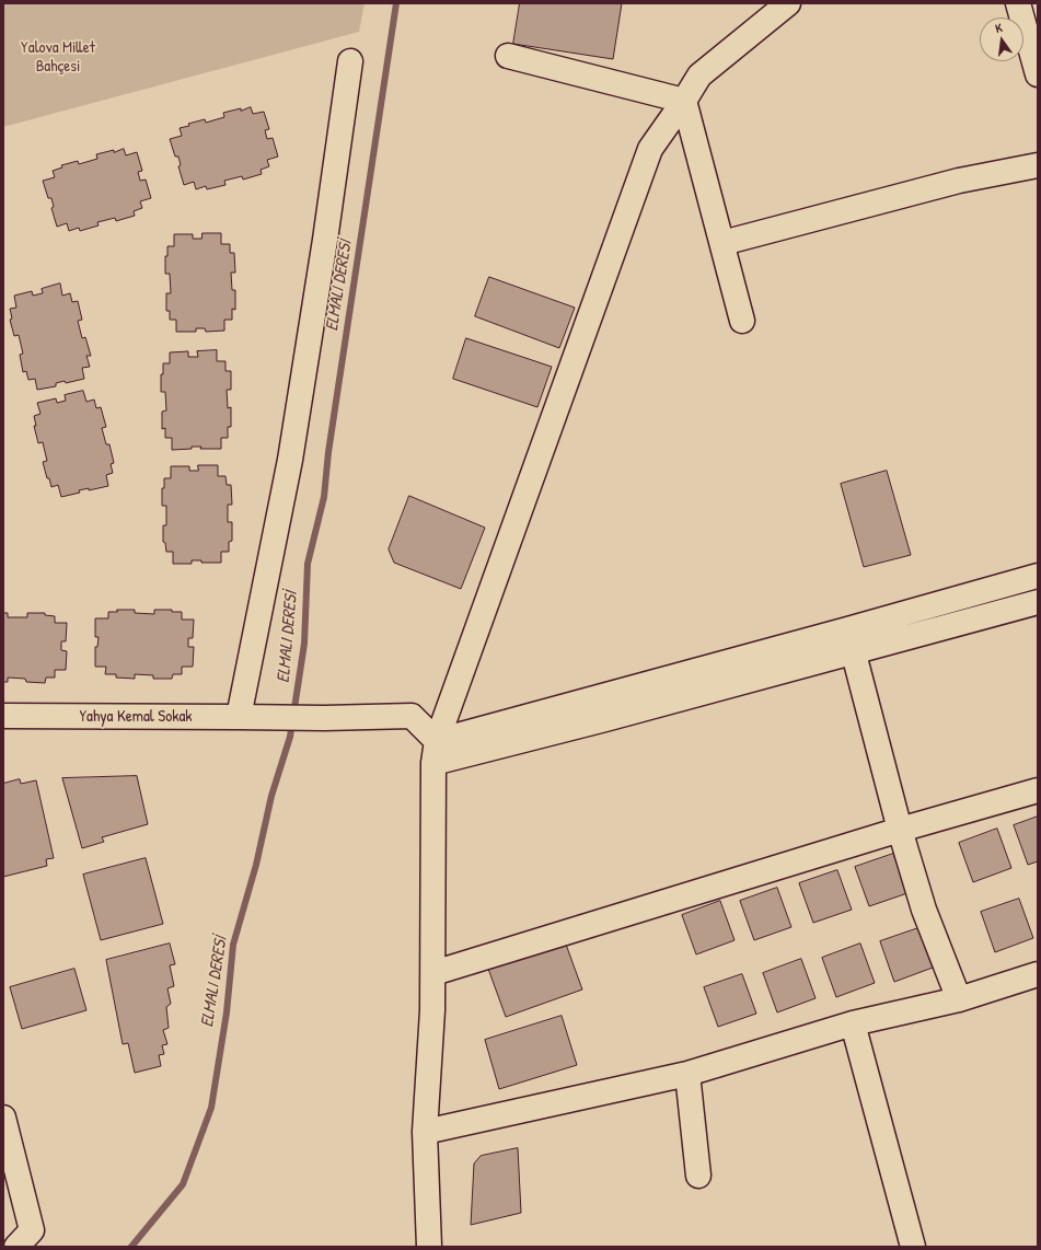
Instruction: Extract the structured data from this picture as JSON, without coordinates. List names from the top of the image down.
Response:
{
  "streets": {
    "street": ["Yahya Kemal Sokak"]
  },
  "water": ["ELMALI DERESİ"],
  "parks": ["Yalova Millet Bahçesi"],
  "north": "top"
}
